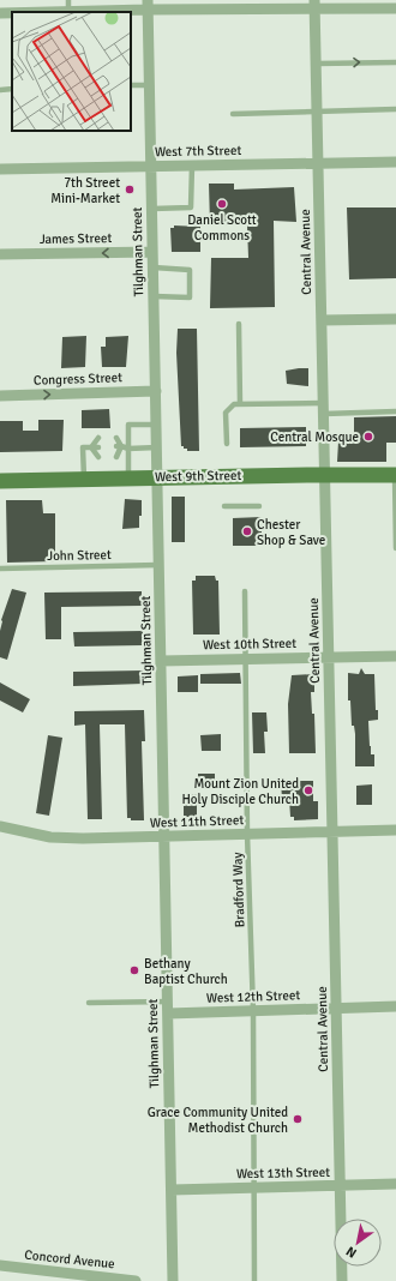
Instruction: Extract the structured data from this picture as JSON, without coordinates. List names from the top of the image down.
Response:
{
  "streets": {
    "main road": ["West 9th Street"],
    "street": [
      "West 7th Street",
      "James Street",
      "Tilghman Street",
      "Central Avenue",
      "Congress Street",
      "West 10th Street",
      "West 11th Street",
      "West 12th Street",
      "West 13th Street",
      "Concord Avenue"
    ],
    "lane": ["John Street", "Bradford Way"]
  },
  "crossings": [
    ["West 7th Street", "Tilghman Street"],
    ["West 7th Street", "Central Avenue"],
    ["James Street", "Tilghman Street"],
    ["Tilghman Street", "Congress Street"],
    ["Tilghman Street", "West 9th Street"],
    ["Tilghman Street", "John Street"],
    ["Tilghman Street", "West 10th Street"],
    ["Tilghman Street", "West 11th Street"],
    ["Tilghman Street", "West 12th Street"],
    ["Tilghman Street", "West 13th Street"],
    ["Central Avenue", "West 9th Street"],
    ["Central Avenue", "West 10th Street"],
    ["Central Avenue", "West 11th Street"],
    ["Central Avenue", "West 12th Street"],
    ["Central Avenue", "West 13th Street"],
    ["West 10th Street", "Bradford Way"],
    ["West 11th Street", "Bradford Way"],
    ["Bradford Way", "West 12th Street"],
    ["Bradford Way", "West 13th Street"]
  ],
  "one_way": ["James Street", "Congress Street"],
  "places": [
    "7th Street Mini-Market",
    "Daniel Scott Commons",
    "Central Mosque",
    "Chester Shop & Save",
    "Mount Zion United Holy Disciple Church",
    "Bethany Baptist Church",
    "Grace Community United Methodist Church"
  ],
  "north": "bottom left"
}
